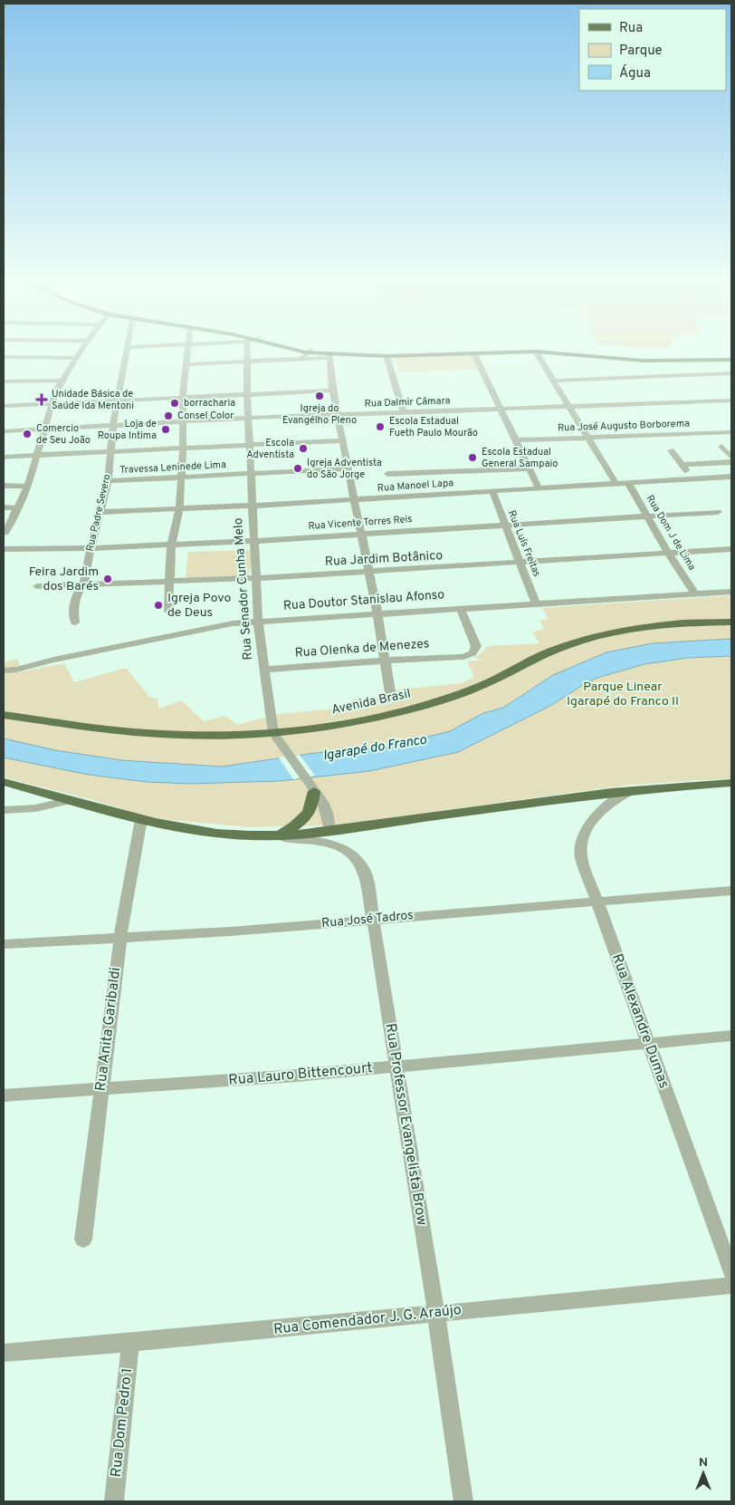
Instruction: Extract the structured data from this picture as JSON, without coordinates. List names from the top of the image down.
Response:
{
  "streets": {
    "highway": ["Avenida Brasil"],
    "street": [
      "Rua Dalmir Câmara",
      "Rua José Augusto Borborema",
      "Travessa Leninede Lima",
      "Rua Manoel Lapa",
      "Rua Padre Severo",
      "Rua Vicente Torres Reis",
      "Rua Dom J de Lima",
      "Rua Luís Freitas",
      "Rua Jardim Botânico",
      "Rua Senador Cunha Melo",
      "Rua Doutor Stanislau Afonso",
      "Rua Olenka de Menezes",
      "Rua José Tadros",
      "Rua Alexandre Dumas",
      "Rua Anita Garibaldi",
      "Rua Lauro Bittencourt",
      "Rua Professor Evangelista Brow",
      "Rua Comendador J. G. Araújo",
      "Rua Dom Pedro 1"
    ]
  },
  "crossings": [
    ["Rua Dalmir Câmara", "Rua Padre Severo"],
    ["Rua Dalmir Câmara", "Rua Senador Cunha Melo"],
    ["Travessa Leninede Lima", "Rua Padre Severo"],
    ["Travessa Leninede Lima", "Rua Senador Cunha Melo"],
    ["Rua Manoel Lapa", "Rua Padre Severo"],
    ["Rua Manoel Lapa", "Rua Dom J de Lima"],
    ["Rua Manoel Lapa", "Rua Luís Freitas"],
    ["Rua Manoel Lapa", "Rua Senador Cunha Melo"],
    ["Rua Padre Severo", "Rua Vicente Torres Reis"],
    ["Rua Padre Severo", "Rua Jardim Botânico"],
    ["Rua Vicente Torres Reis", "Rua Dom J de Lima"],
    ["Rua Vicente Torres Reis", "Rua Luís Freitas"],
    ["Rua Vicente Torres Reis", "Rua Senador Cunha Melo"],
    ["Rua Dom J de Lima", "Rua Jardim Botânico"],
    ["Rua Dom J de Lima", "Rua Doutor Stanislau Afonso"],
    ["Rua Luís Freitas", "Rua Jardim Botânico"],
    ["Rua Luís Freitas", "Rua Doutor Stanislau Afonso"],
    ["Rua Jardim Botânico", "Rua Senador Cunha Melo"],
    ["Rua Senador Cunha Melo", "Rua Doutor Stanislau Afonso"],
    ["Rua Senador Cunha Melo", "Rua Olenka de Menezes"],
    ["Rua Senador Cunha Melo", "Avenida Brasil"],
    ["Rua Doutor Stanislau Afonso", "Rua Olenka de Menezes"],
    ["Rua José Tadros", "Rua Alexandre Dumas"],
    ["Rua José Tadros", "Rua Anita Garibaldi"],
    ["Rua José Tadros", "Rua Professor Evangelista Brow"],
    ["Rua Alexandre Dumas", "Rua Lauro Bittencourt"],
    ["Rua Anita Garibaldi", "Rua Lauro Bittencourt"],
    ["Rua Lauro Bittencourt", "Rua Professor Evangelista Brow"],
    ["Rua Professor Evangelista Brow", "Rua Comendador J. G. Araújo"],
    ["Rua Comendador J. G. Araújo", "Rua Dom Pedro 1"]
  ],
  "water": ["Igarapé do Franco"],
  "parks": ["Parque Linear Igarapé do Franco II"],
  "places": {
    "other": [
      "Igreja do Evangélho Pleno",
      "borracharia",
      "Consel Color",
      "Escola Estadual Fueth Paulo Mourão",
      "Loja de Roupa Intima",
      "Comercio de Seu João",
      "Escola Adventista",
      "Escola Estadual General Sampaio",
      "Igreja Adventista do São Jorge",
      "Feira Jardim dos Barés",
      "Igreja Povo de Deus"
    ],
    "health": ["Unidade Básica de Saúde Ida Mentoni"]
  },
  "legend": ["Rua", "Parque", "Água"],
  "north": "top"
}
